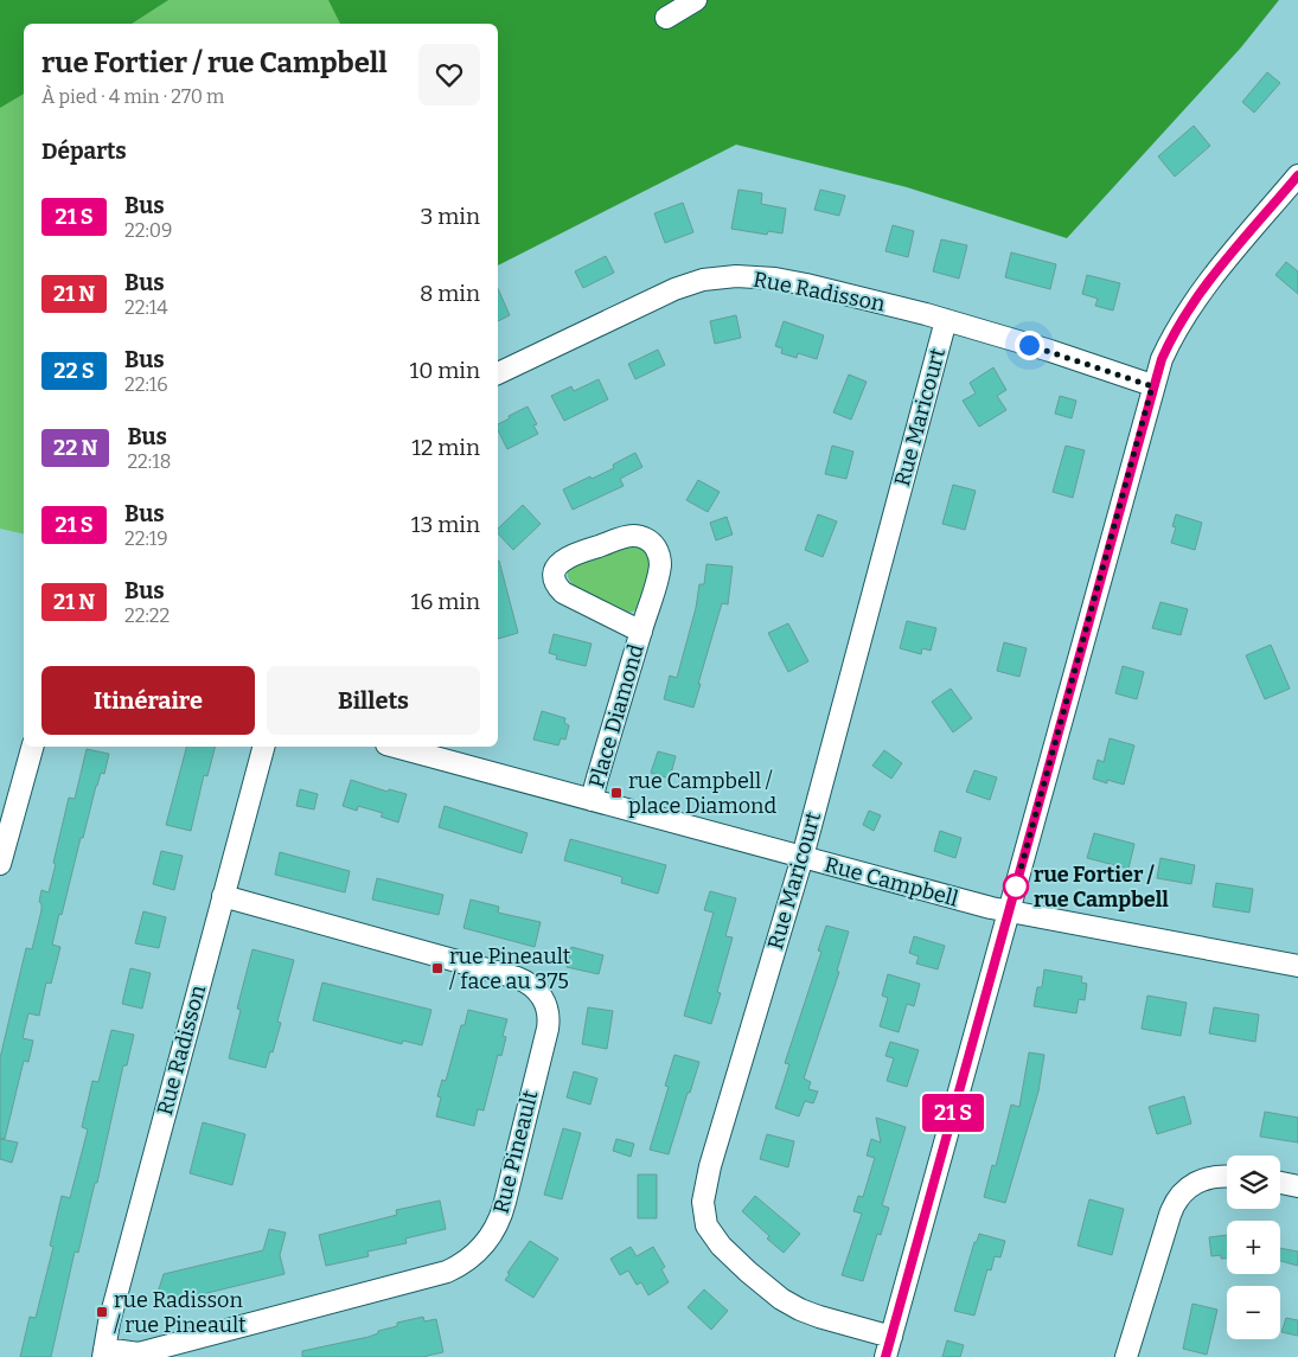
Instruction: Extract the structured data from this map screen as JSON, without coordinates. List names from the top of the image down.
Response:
{
  "streets": {
    "street": [
      "Rue Radisson",
      "Rue Maricourt",
      "Place Diamond",
      "Rue Campbell",
      "Rue Pineault"
    ]
  },
  "crossings": [
    ["Rue Radisson", "Rue Maricourt"],
    ["Rue Radisson", "Rue Pineault"],
    ["Rue Maricourt", "Rue Campbell"],
    ["Place Diamond", "Rue Campbell"]
  ],
  "places": {
    "transit": ["rue Campbell / place Diamond", "rue Pineault / face au 375", "rue Radisson / rue Pineault"],
    "other": ["rue Fortier / rue Campbell"]
  },
  "page": {
    "on_map": "21 S",
    "heading": [
      ["rue Fortier / rue Campbell", "À pied · 4 min · 270 m"],
      "Départs"
    ],
    "list": [
      {
        "mark": "21 S",
        "name": "Bus",
        "note": "22:09",
        "value": "3 min"
      },
      {
        "mark": "21 N",
        "name": "Bus",
        "note": "22:14",
        "value": "8 min"
      },
      {
        "mark": "22 S",
        "name": "Bus",
        "note": "22:16",
        "value": "10 min"
      },
      {
        "mark": "22 N",
        "name": "Bus",
        "note": "22:18",
        "value": "12 min"
      },
      {
        "mark": "21 S",
        "name": "Bus",
        "note": "22:19",
        "value": "13 min"
      },
      {
        "mark": "21 N",
        "name": "Bus",
        "note": "22:22",
        "value": "16 min"
      }
    ],
    "buttons": ["Itinéraire", "Billets"],
    "map_buttons": ["+", "−"]
  }
}
